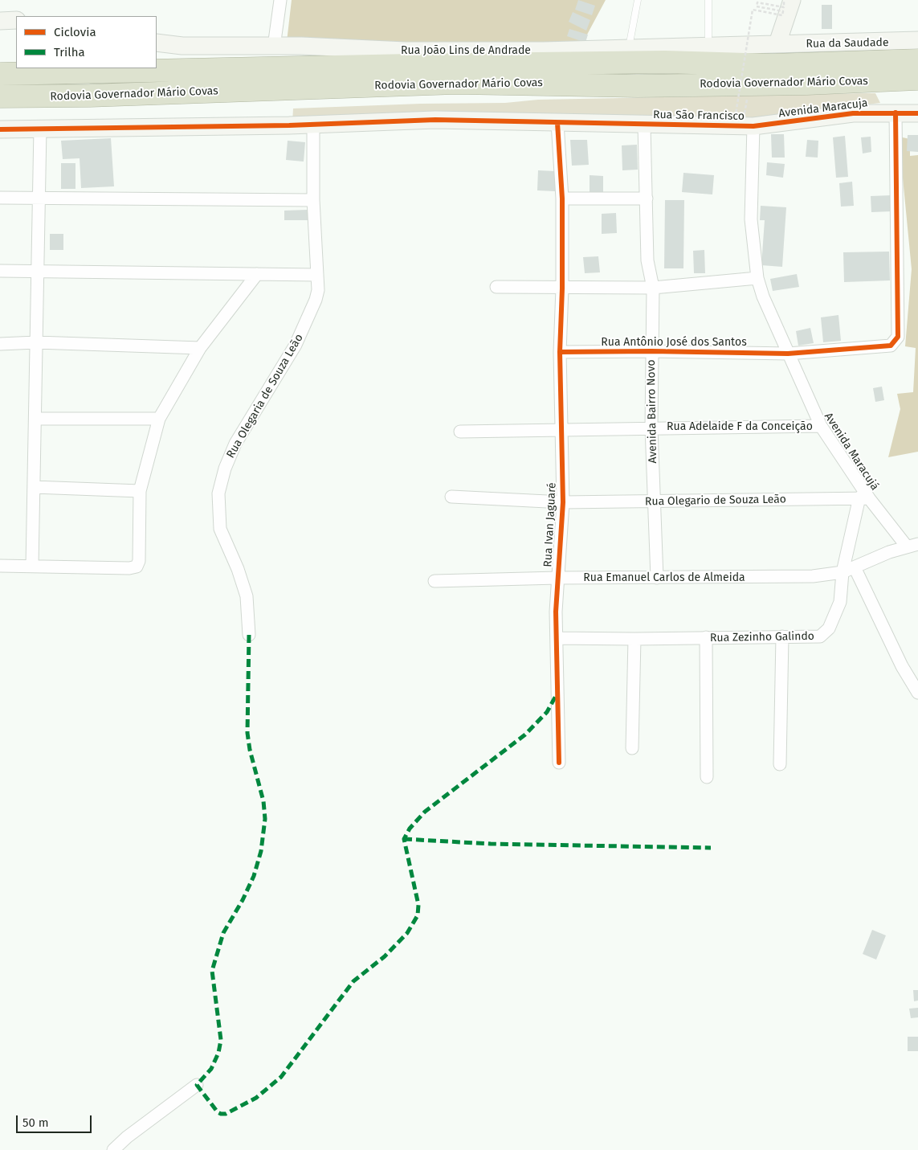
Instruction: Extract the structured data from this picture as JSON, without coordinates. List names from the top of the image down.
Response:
{
  "streets": {
    "highway": ["Rodovia Governador Mário Covas"],
    "street": [
      "Rua da Saudade",
      "Rua João Lins de Andrade",
      "Avenida Maracuja",
      "Rua São Francisco",
      "Rua Antônio José dos Santos",
      "Rua Olegaria de Souza Leão",
      "Avenida Bairro Novo",
      "Rua Adelaide F da Conceição",
      "Avenida Maracujá",
      "Rua Olegario de Souza Leão",
      "Rua Ivan Jaguaré",
      "Rua Emanuel Carlos de Almeida",
      "Rua Zezinho Galindo"
    ]
  },
  "crossings": [
    ["Rua da Saudade", "Rua João Lins de Andrade"],
    ["Avenida Maracuja", "Rua São Francisco"],
    ["Avenida Maracuja", "Rua Antônio José dos Santos"],
    ["Avenida Maracuja", "Avenida Maracujá"],
    ["Rua São Francisco", "Rua Olegaria de Souza Leão"],
    ["Rua São Francisco", "Avenida Bairro Novo"],
    ["Rua São Francisco", "Avenida Maracujá"],
    ["Rua São Francisco", "Rua Ivan Jaguaré"],
    ["Rua Antônio José dos Santos", "Avenida Bairro Novo"],
    ["Rua Antônio José dos Santos", "Avenida Maracujá"],
    ["Rua Antônio José dos Santos", "Rua Ivan Jaguaré"],
    ["Avenida Bairro Novo", "Rua Adelaide F da Conceição"],
    ["Avenida Bairro Novo", "Rua Olegario de Souza Leão"],
    ["Avenida Bairro Novo", "Rua Emanuel Carlos de Almeida"],
    ["Rua Adelaide F da Conceição", "Avenida Maracujá"],
    ["Rua Adelaide F da Conceição", "Rua Ivan Jaguaré"],
    ["Avenida Maracujá", "Rua Olegario de Souza Leão"],
    ["Avenida Maracujá", "Rua Emanuel Carlos de Almeida"],
    ["Avenida Maracujá", "Rua Zezinho Galindo"],
    ["Rua Olegario de Souza Leão", "Rua Ivan Jaguaré"],
    ["Rua Olegario de Souza Leão", "Rua Zezinho Galindo"],
    ["Rua Ivan Jaguaré", "Rua Emanuel Carlos de Almeida"],
    ["Rua Ivan Jaguaré", "Rua Zezinho Galindo"],
    ["Rua Emanuel Carlos de Almeida", "Rua Zezinho Galindo"]
  ],
  "legend": ["Ciclovia", "Trilha"],
  "scale_bar": "50 m"
}
